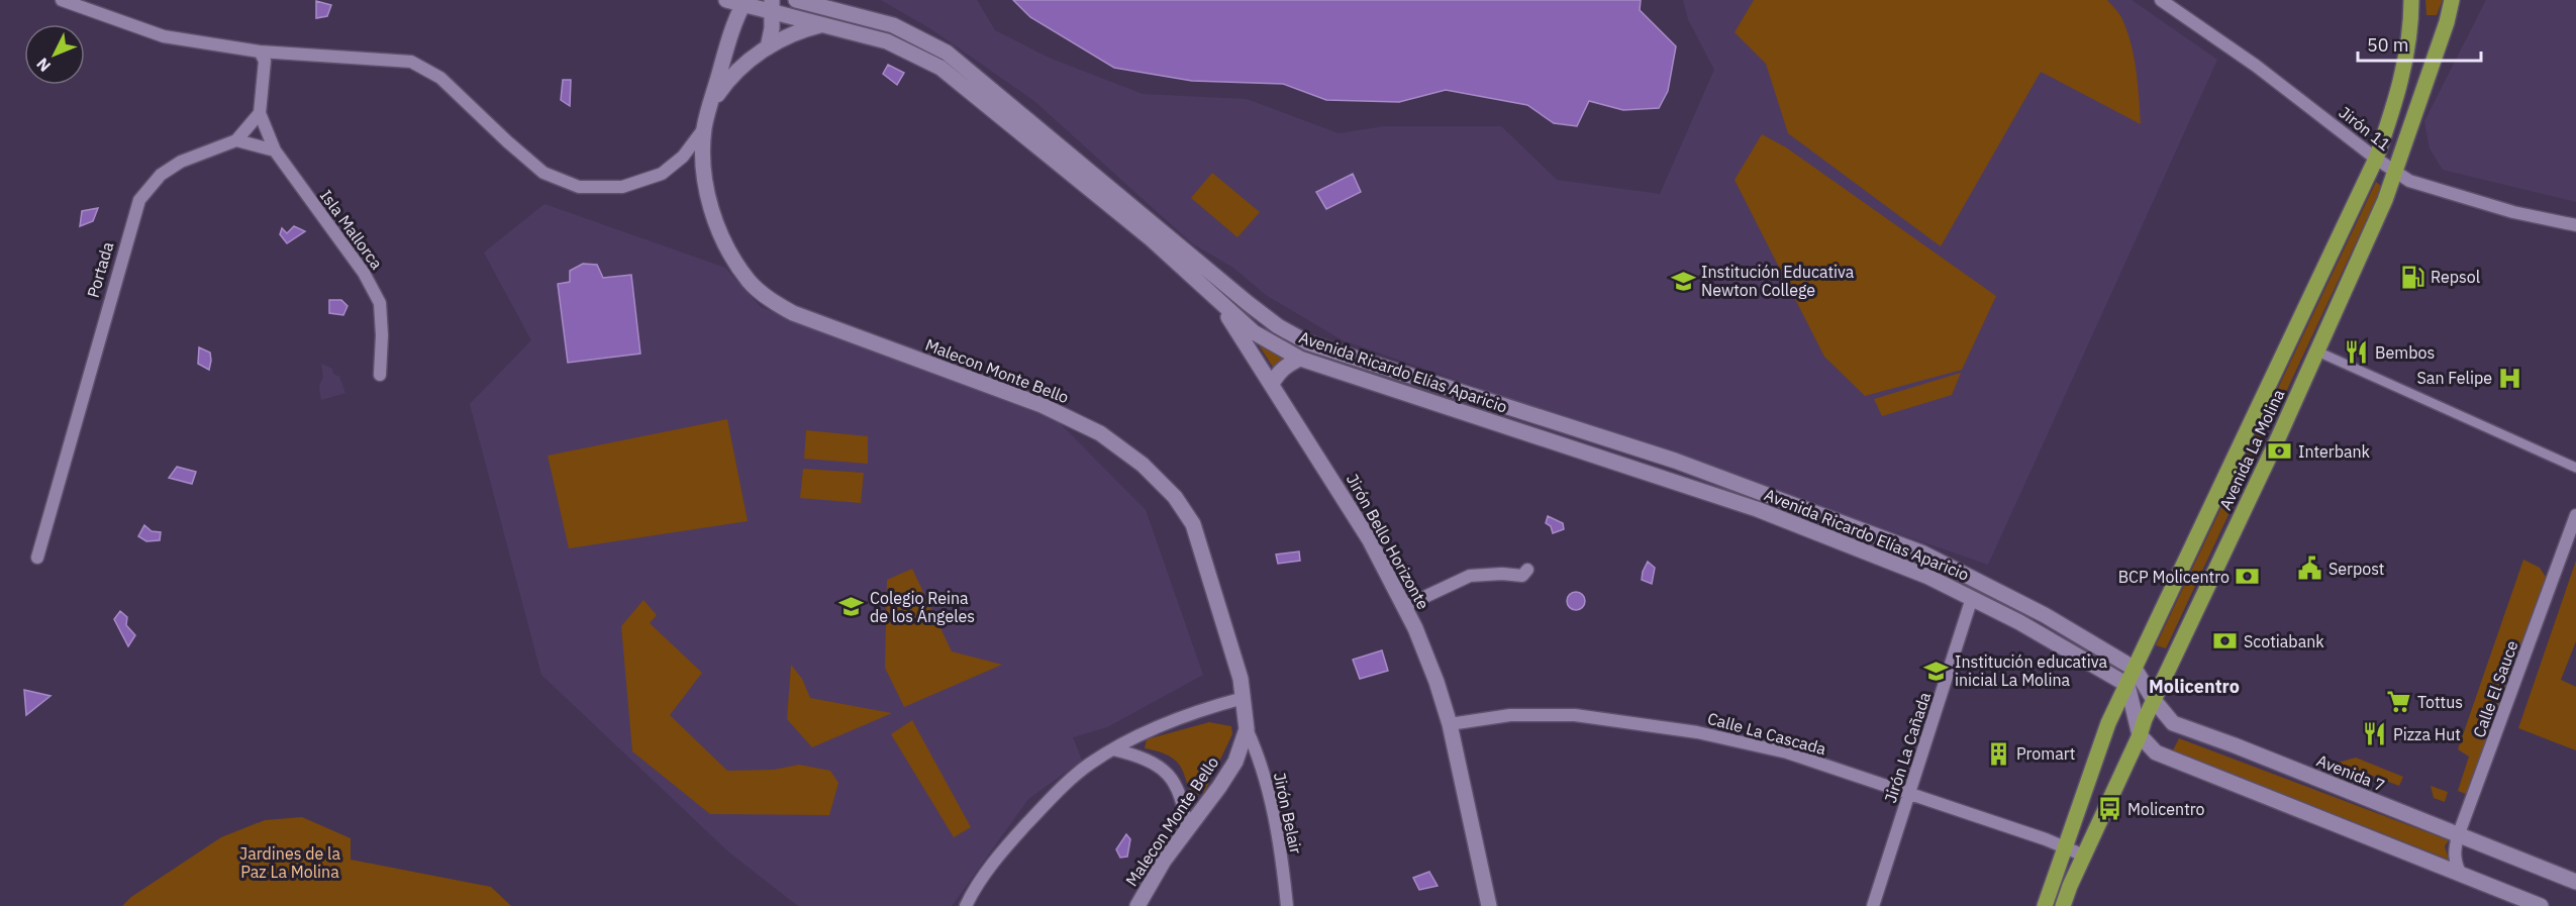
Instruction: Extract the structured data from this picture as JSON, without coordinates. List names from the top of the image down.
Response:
{
  "streets": {
    "main road": ["Avenida La Molina"],
    "street": [
      "Jirón 11",
      "Isla Mallorca",
      "Portada",
      "Malecon Monte Bello",
      "Avenida Ricardo Elías Aparicio",
      "Jirón Bello Horizonte",
      "Calle El Sauce",
      "Calle La Cascada",
      "Jirón La Cañada",
      "Avenida 7",
      "Jirón Belair"
    ]
  },
  "crossings": [
    ["Jirón 11", "Avenida La Molina"],
    ["Isla Mallorca", "Portada"],
    ["Malecon Monte Bello", "Avenida Ricardo Elías Aparicio"],
    ["Malecon Monte Bello", "Jirón Belair"],
    ["Avenida Ricardo Elías Aparicio", "Avenida La Molina"],
    ["Avenida Ricardo Elías Aparicio", "Jirón Bello Horizonte"],
    ["Avenida Ricardo Elías Aparicio", "Jirón La Cañada"],
    ["Avenida Ricardo Elías Aparicio", "Avenida 7"],
    ["Avenida La Molina", "Calle La Cascada"],
    ["Avenida La Molina", "Avenida 7"],
    ["Jirón Bello Horizonte", "Calle La Cascada"],
    ["Calle El Sauce", "Avenida 7"],
    ["Calle La Cascada", "Jirón La Cañada"]
  ],
  "districts": ["Molicentro"],
  "parks": ["Jardines de la Paz La Molina"],
  "places": {
    "fuel station": ["Repsol"],
    "school or university": ["Institución Educativa Newton College", "Colegio Reina de los Ángeles", "Institución educativa inicial La Molina"],
    "restaurant": ["Bembos", "Pizza Hut"],
    "hospital": ["San Felipe"],
    "bank": ["Interbank", "BCP Molicentro", "Scotiabank"],
    "public building": ["Serpost"],
    "supermarket": ["Tottus"],
    "building": ["Promart"],
    "bus stop": ["Molicentro"]
  },
  "scale_bar": "50 m",
  "north": "bottom left"
}
